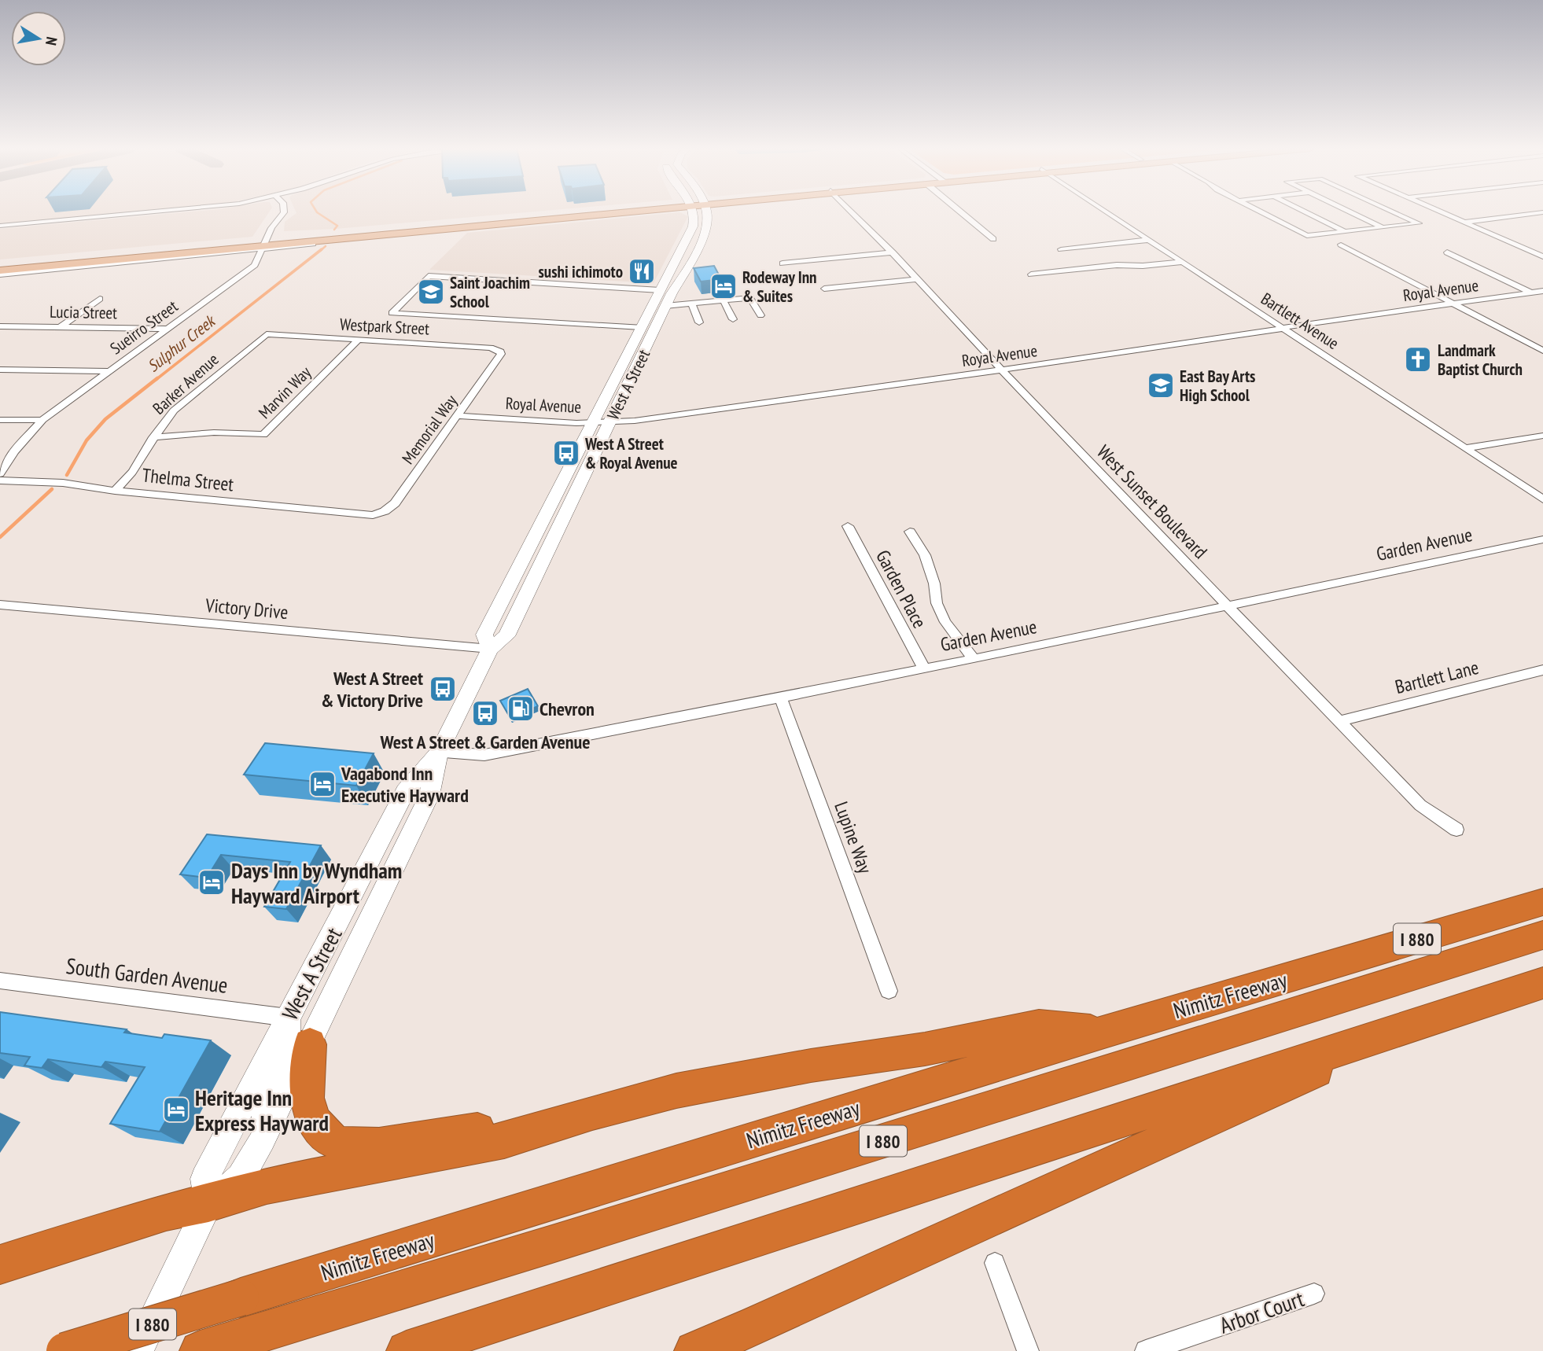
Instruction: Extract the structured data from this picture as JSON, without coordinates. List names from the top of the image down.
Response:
{
  "streets": {
    "highway": ["I 880", "Nimitz Freeway"],
    "main road": ["West A Street"],
    "street": [
      "Royal Avenue",
      "Lucia Street",
      "Bartlett Avenue",
      "Westpark Street",
      "Sueirro Street",
      "Barker Avenue",
      "Marvin Way",
      "Memorial Way",
      "Thelma Street",
      "West Sunset Boulevard",
      "Garden Avenue",
      "Garden Place",
      "Victory Drive",
      "Bartlett Lane",
      "Lupine Way",
      "South Garden Avenue",
      "Arbor Court"
    ]
  },
  "crossings": [
    ["Royal Avenue", "Bartlett Avenue"],
    ["Royal Avenue", "West A Street"],
    ["Royal Avenue", "Memorial Way"],
    ["Royal Avenue", "West Sunset Boulevard"],
    ["Lucia Street", "Sueirro Street"],
    ["Westpark Street", "Barker Avenue"],
    ["Westpark Street", "Marvin Way"],
    ["Westpark Street", "Memorial Way"],
    ["Barker Avenue", "Marvin Way"],
    ["Barker Avenue", "Thelma Street"],
    ["West A Street", "Garden Avenue"],
    ["West A Street", "Victory Drive"],
    ["West A Street", "South Garden Avenue"],
    ["Memorial Way", "Thelma Street"],
    ["West Sunset Boulevard", "Garden Avenue"],
    ["West Sunset Boulevard", "Bartlett Lane"],
    ["Garden Avenue", "Garden Place"],
    ["Garden Avenue", "Lupine Way"]
  ],
  "water": ["Sulphur Creek"],
  "places": {
    "restaurant": ["sushi ichimoto"],
    "hotel": [
      "Rodeway Inn & Suites",
      "Vagabond Inn Executive Hayward",
      "Days Inn by Wyndham Hayward Airport",
      "Heritage Inn Express Hayward"
    ],
    "school or university": ["Saint Joachim School", "East Bay Arts High School"],
    "church": ["Landmark Baptist Church"],
    "bus stop": ["West A Street & Royal Avenue", "West A Street & Victory Drive", "West A Street & Garden Avenue"],
    "fuel station": ["Chevron"]
  },
  "north": "right"
}
